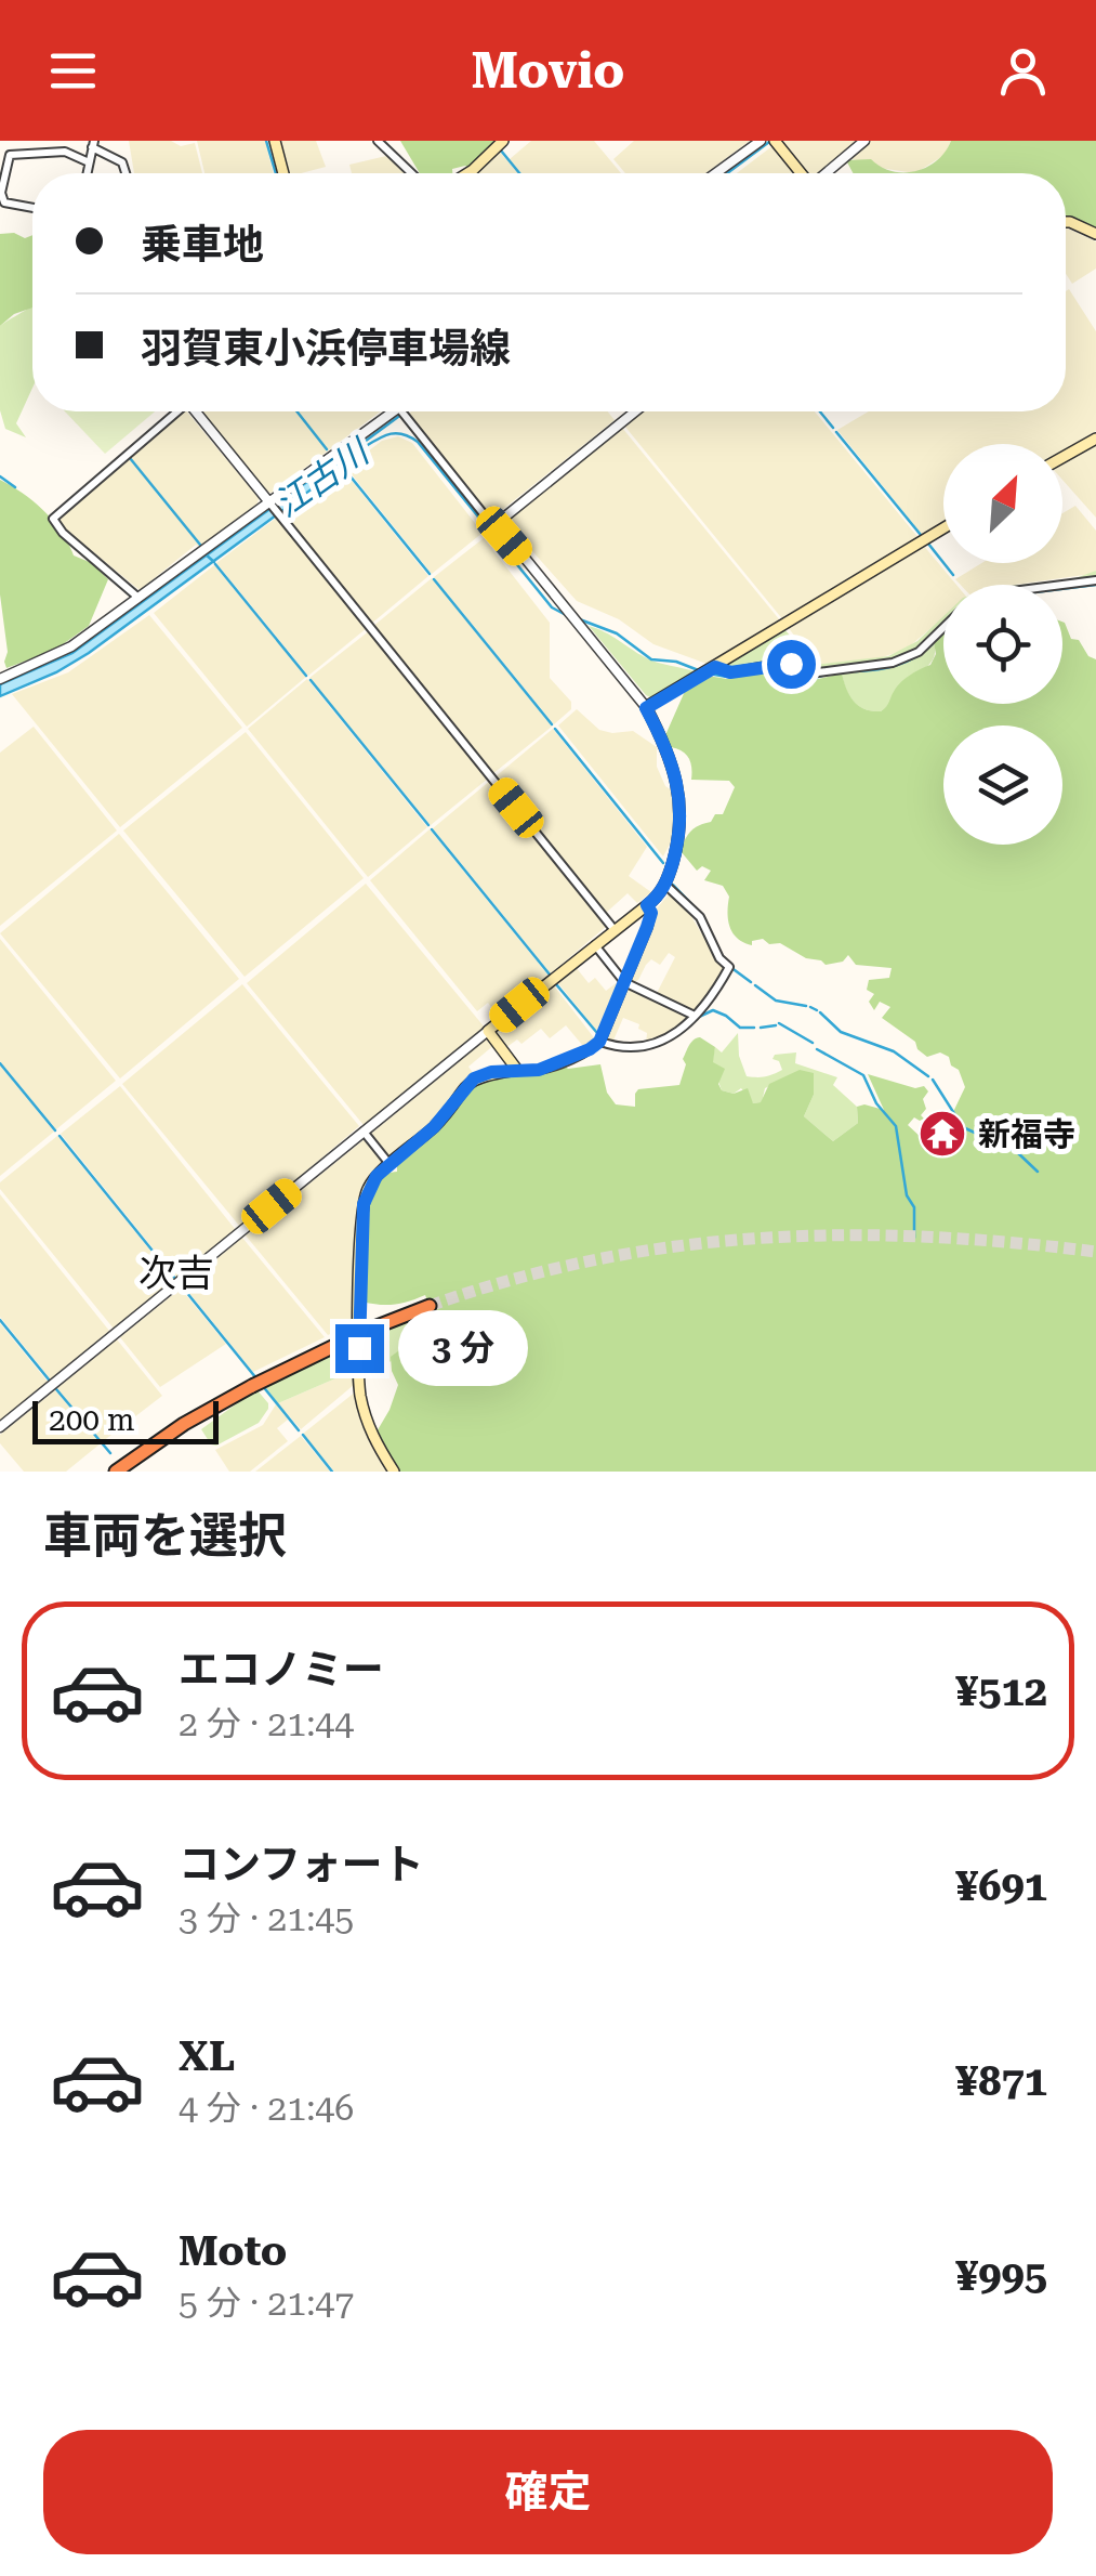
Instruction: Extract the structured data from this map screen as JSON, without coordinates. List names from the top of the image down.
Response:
{
  "districts": ["次吉"],
  "water": ["江古川"],
  "places": {
    "temple": ["新福寺"]
  },
  "scale_bar": "200 m",
  "north": "top right",
  "page": {
    "header": "Movio",
    "banner": ["乗車地", "羽賀東小浜停車場線"],
    "bubble": "3 分",
    "scale": "200 m",
    "heading": "車両を選択",
    "list": [
      {
        "name": "エコノミー",
        "note": "2 分 · 21:44",
        "value": "¥512"
      },
      {
        "name": "コンフォート",
        "note": "3 分 · 21:45",
        "value": "¥691"
      },
      {
        "name": "XL",
        "note": "4 分 · 21:46",
        "value": "¥871"
      },
      {
        "name": "Moto",
        "note": "5 分 · 21:47",
        "value": "¥995"
      }
    ],
    "buttons": "確定"
  }
}
